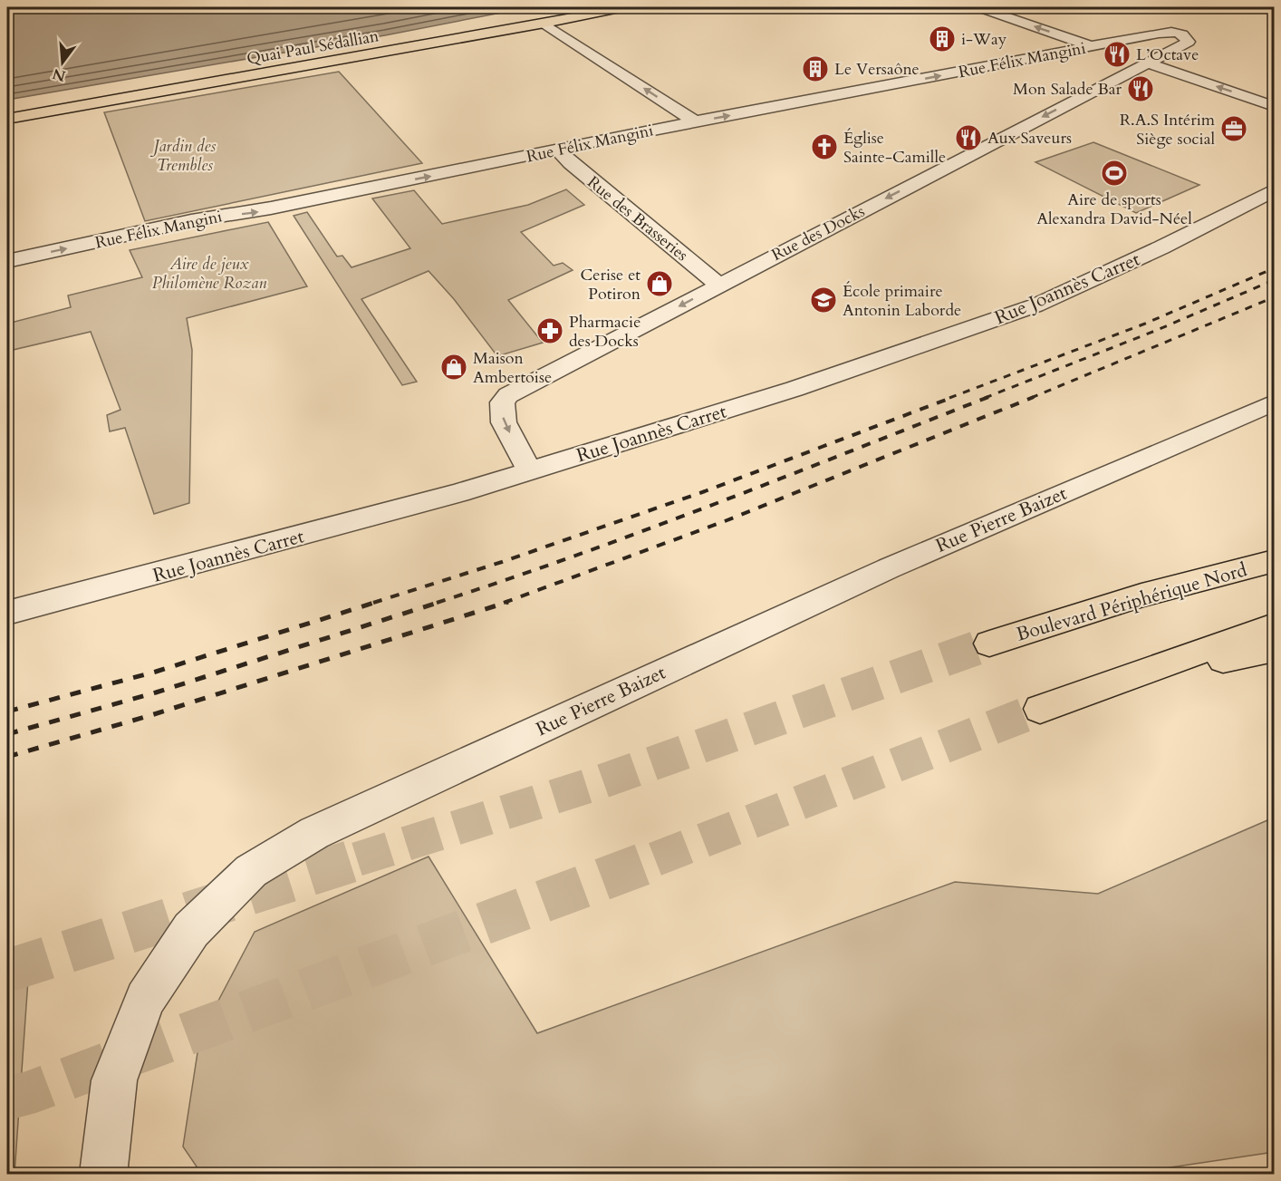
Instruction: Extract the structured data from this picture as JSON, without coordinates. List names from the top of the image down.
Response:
{
  "streets": {
    "main road": ["Quai Paul Sédallian", "Boulevard Périphérique Nord"],
    "street": [
      "Rue Félix Mangini",
      "Rue des Brasseries",
      "Rue des Docks",
      "Rue Joannès Carret",
      "Rue Pierre Baizet"
    ]
  },
  "crossings": [
    ["Rue Félix Mangini", "Rue des Brasseries"],
    ["Rue Félix Mangini", "Rue des Docks"],
    ["Rue des Brasseries", "Rue des Docks"],
    ["Rue des Docks", "Rue Joannès Carret"]
  ],
  "one_way": ["Rue Félix Mangini", "Rue des Docks"],
  "parks": ["Jardin des Trembles", "Aire de jeux Philomène Rozan"],
  "places": {
    "building": ["i-Way", "Le Versaône"],
    "restaurant": ["L’Octave", "Mon Salade Bar", "Aux Saveurs"],
    "office": ["R.A.S Intérim Siège social"],
    "church": ["Église Sainte-Camille"],
    "sports": ["Aire de sports Alexandra David-Néel"],
    "shop": ["Cerise et Potiron", "Maison Ambertoise"],
    "school or university": ["École primaire Antonin Laborde"],
    "pharmacy": ["Pharmacie des Docks"]
  },
  "north": "bottom"
}
